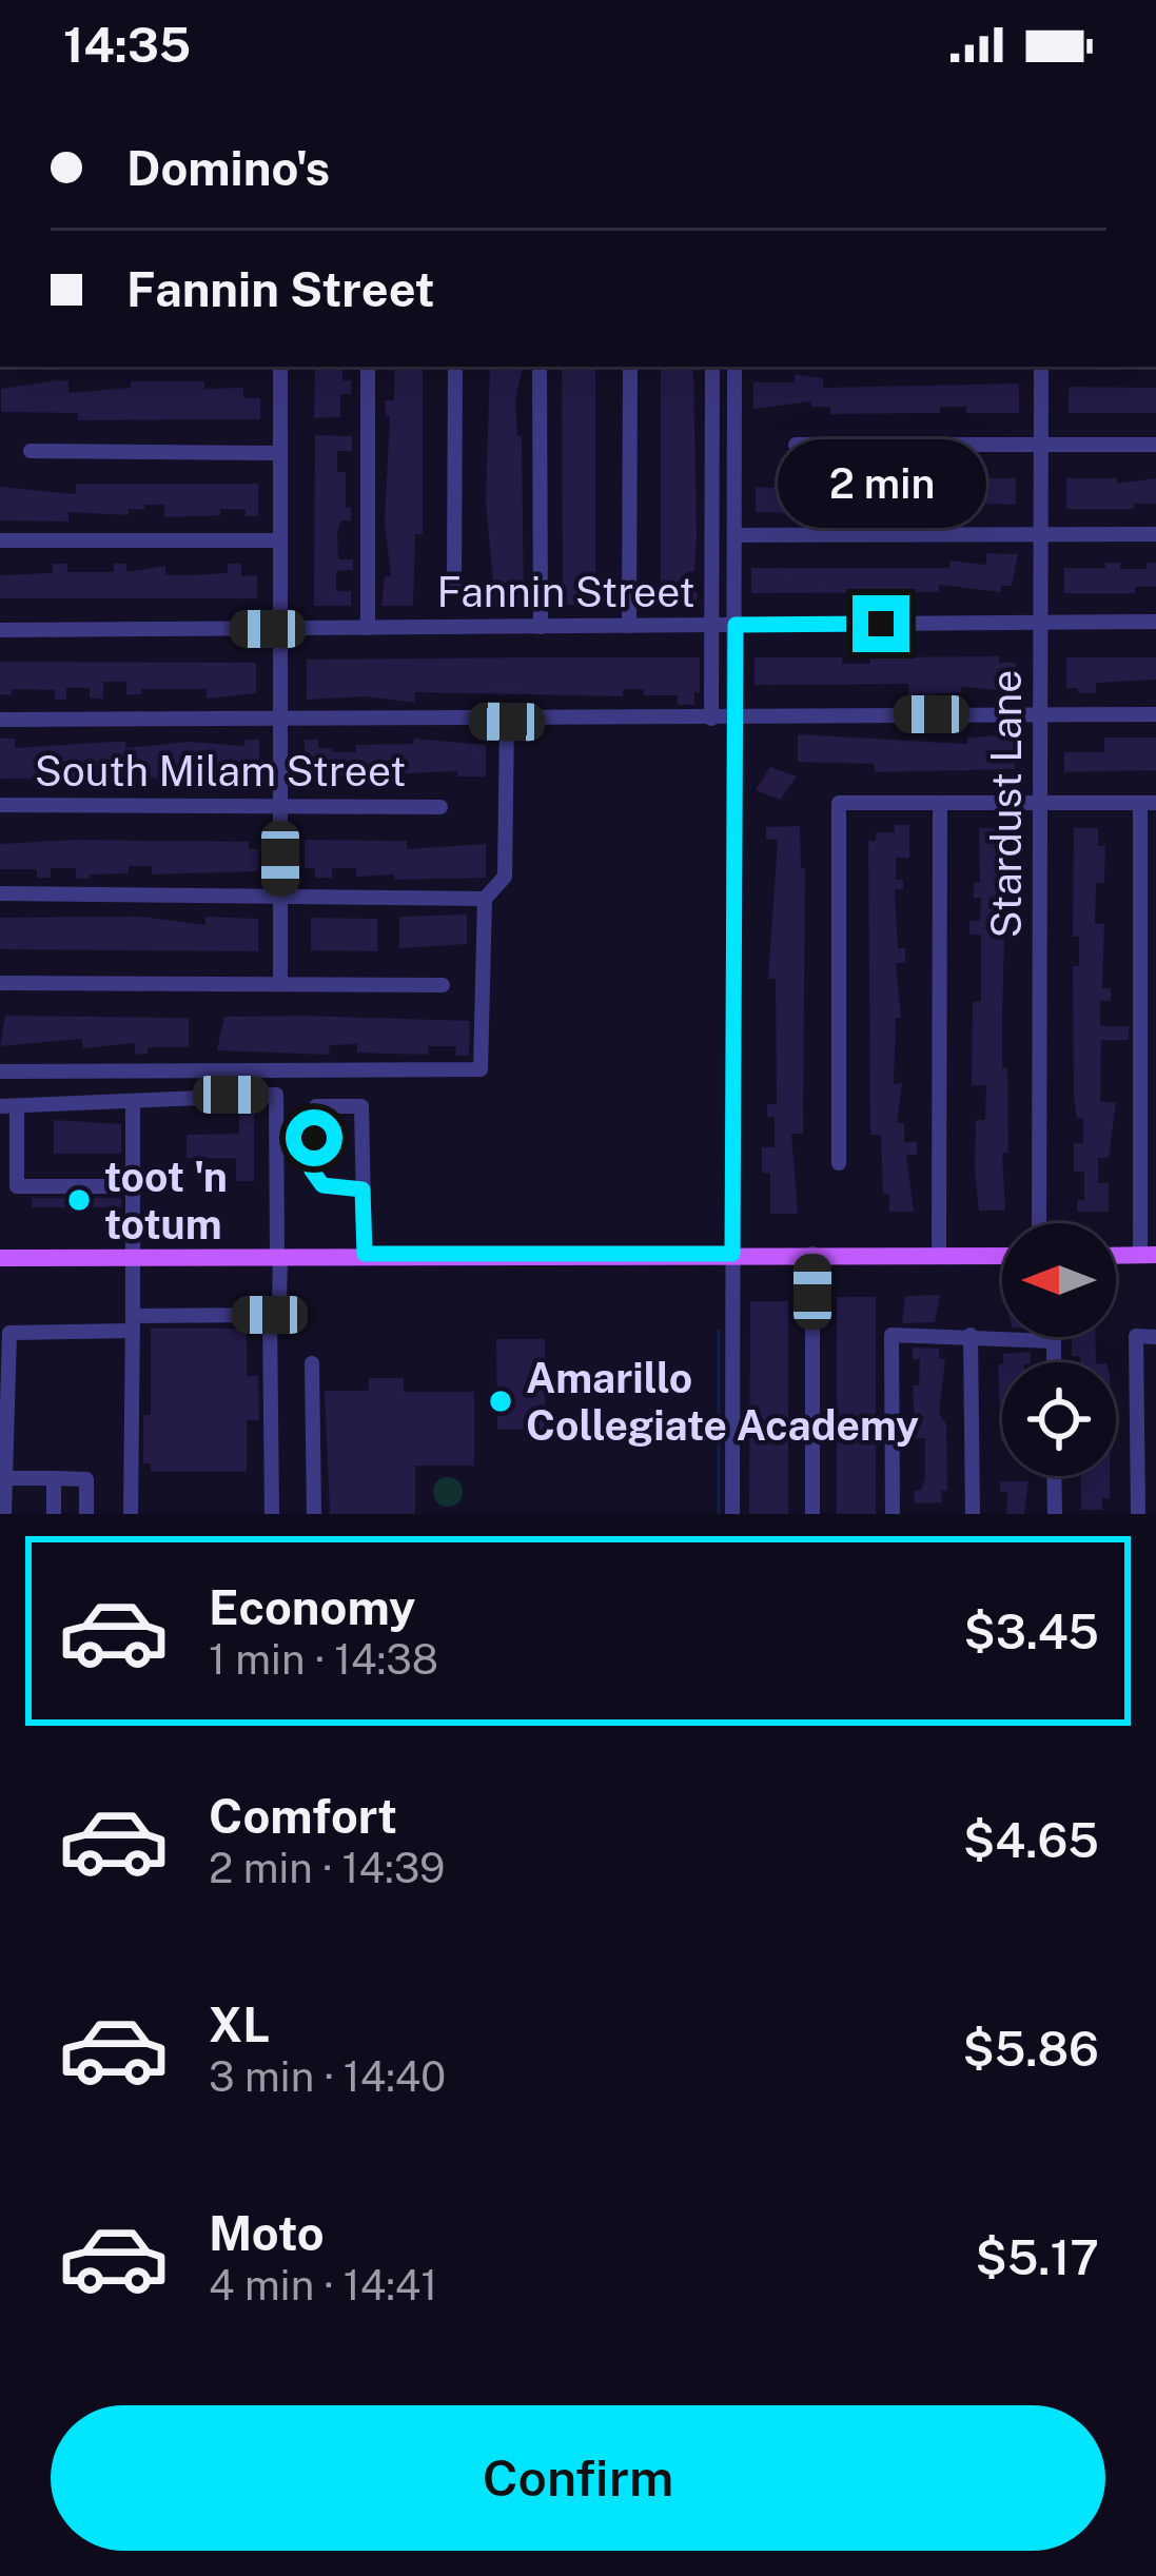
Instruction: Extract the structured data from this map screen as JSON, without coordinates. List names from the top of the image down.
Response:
{
  "streets": {
    "street": ["Fannin Street", "South Milam Street", "Stardust Lane"]
  },
  "crossings": [
    ["Fannin Street", "Stardust Lane"]
  ],
  "places": ["toot 'n totum", "Amarillo Collegiate Academy"],
  "north": "left",
  "page": {
    "status": "14:35",
    "banner": ["Domino's", "Fannin Street"],
    "bubble": "2 min",
    "list": [
      {
        "name": "Economy",
        "note": "1 min · 14:38",
        "value": "$3.45"
      },
      {
        "name": "Comfort",
        "note": "2 min · 14:39",
        "value": "$4.65"
      },
      {
        "name": "XL",
        "note": "3 min · 14:40",
        "value": "$5.86"
      },
      {
        "name": "Moto",
        "note": "4 min · 14:41",
        "value": "$5.17"
      }
    ],
    "buttons": "Confirm"
  }
}
